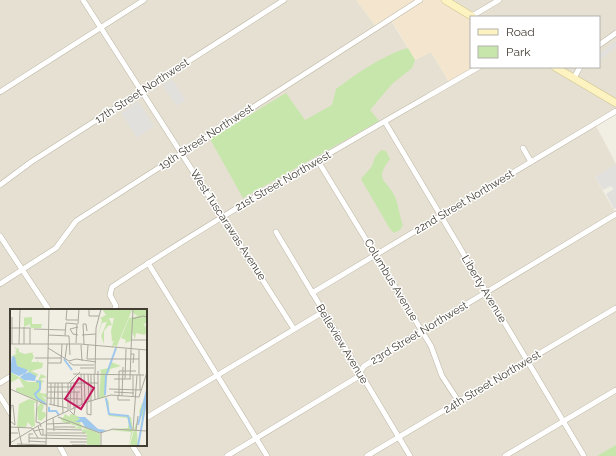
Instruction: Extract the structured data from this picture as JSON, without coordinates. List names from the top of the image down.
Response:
{
  "streets": {
    "street": [
      "17th Street Northwest",
      "19th Street Northwest",
      "21st Street Northwest",
      "22nd Street Northwest",
      "West Tuscarawas Avenue",
      "Columbus Avenue",
      "Liberty Avenue",
      "23rd Street Northwest",
      "Belleview Avenue",
      "24th Street Northwest"
    ]
  },
  "crossings": [
    ["17th Street Northwest", "West Tuscarawas Avenue"],
    ["19th Street Northwest", "West Tuscarawas Avenue"],
    ["21st Street Northwest", "West Tuscarawas Avenue"],
    ["21st Street Northwest", "Columbus Avenue"],
    ["21st Street Northwest", "Liberty Avenue"],
    ["22nd Street Northwest", "Columbus Avenue"],
    ["22nd Street Northwest", "Liberty Avenue"],
    ["22nd Street Northwest", "Belleview Avenue"],
    ["Columbus Avenue", "23rd Street Northwest"],
    ["Columbus Avenue", "24th Street Northwest"],
    ["Liberty Avenue", "23rd Street Northwest"],
    ["Liberty Avenue", "24th Street Northwest"],
    ["23rd Street Northwest", "Belleview Avenue"],
    ["Belleview Avenue", "24th Street Northwest"]
  ],
  "legend": ["Road", "Park"]
}
